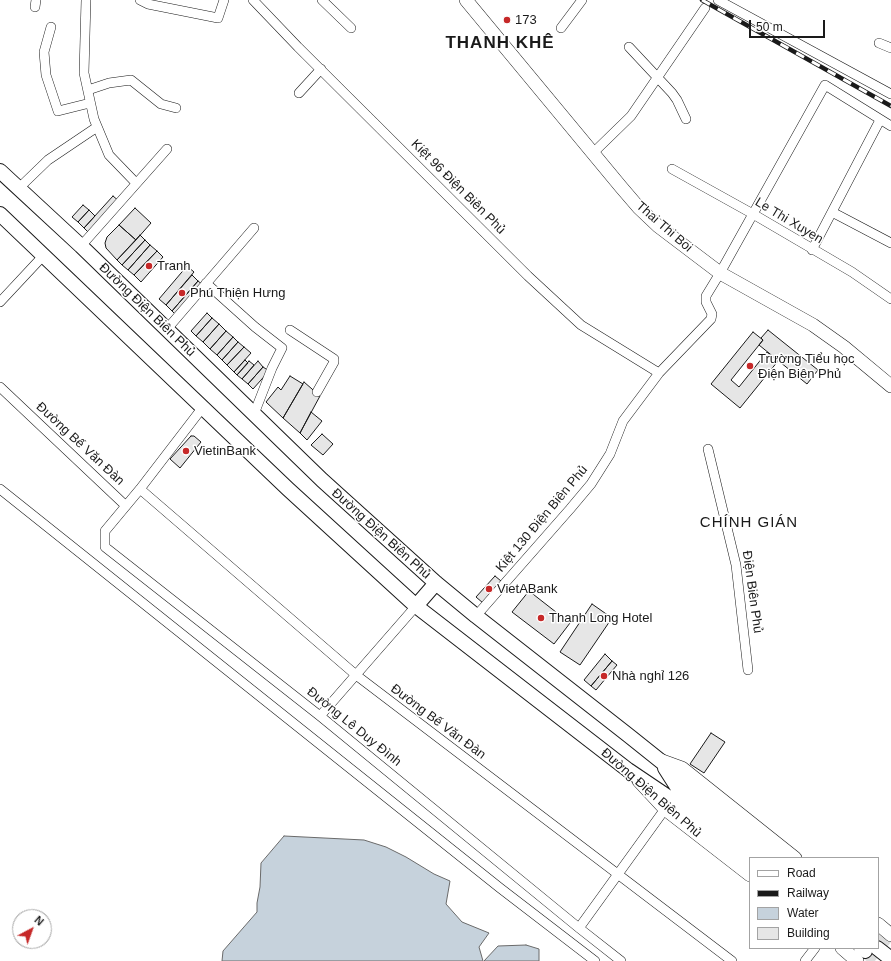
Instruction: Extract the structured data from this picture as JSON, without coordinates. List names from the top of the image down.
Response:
{
  "streets": {
    "main road": ["Đường Điện Biên Phủ"],
    "street": [
      "Kiệt 96 Điện Biên Phủ",
      "Le Thi Xuyen",
      "Thai Thi Boi",
      "Đường Bế Văn Đàn",
      "Kiệt 130 Điện Biên Phủ",
      "Điện Biên Phủ",
      "Đường Lê Duy Đình"
    ]
  },
  "crossings": [
    ["Kiệt 96 Điện Biên Phủ", "Kiệt 130 Điện Biên Phủ"],
    ["Thai Thi Boi", "Kiệt 130 Điện Biên Phủ"],
    ["Đường Điện Biên Phủ", "Đường Bế Văn Đàn"],
    ["Đường Điện Biên Phủ", "Kiệt 130 Điện Biên Phủ"],
    ["Đường Bế Văn Đàn", "Đường Lê Duy Đình"]
  ],
  "districts": ["THANH KHÊ", "CHÍNH GIÁN"],
  "places": [
    "173",
    "Tranh",
    "Phú Thiện Hưng",
    "Trường Tiểu học Điện Biên Phủ",
    "VietinBank",
    "VietABank",
    "Thanh Long Hotel",
    "Nhà nghỉ 126"
  ],
  "legend": [
    "Road",
    "Railway",
    "Water",
    "Building"
  ],
  "scale_bar": "50 m",
  "north": "top right"
}
